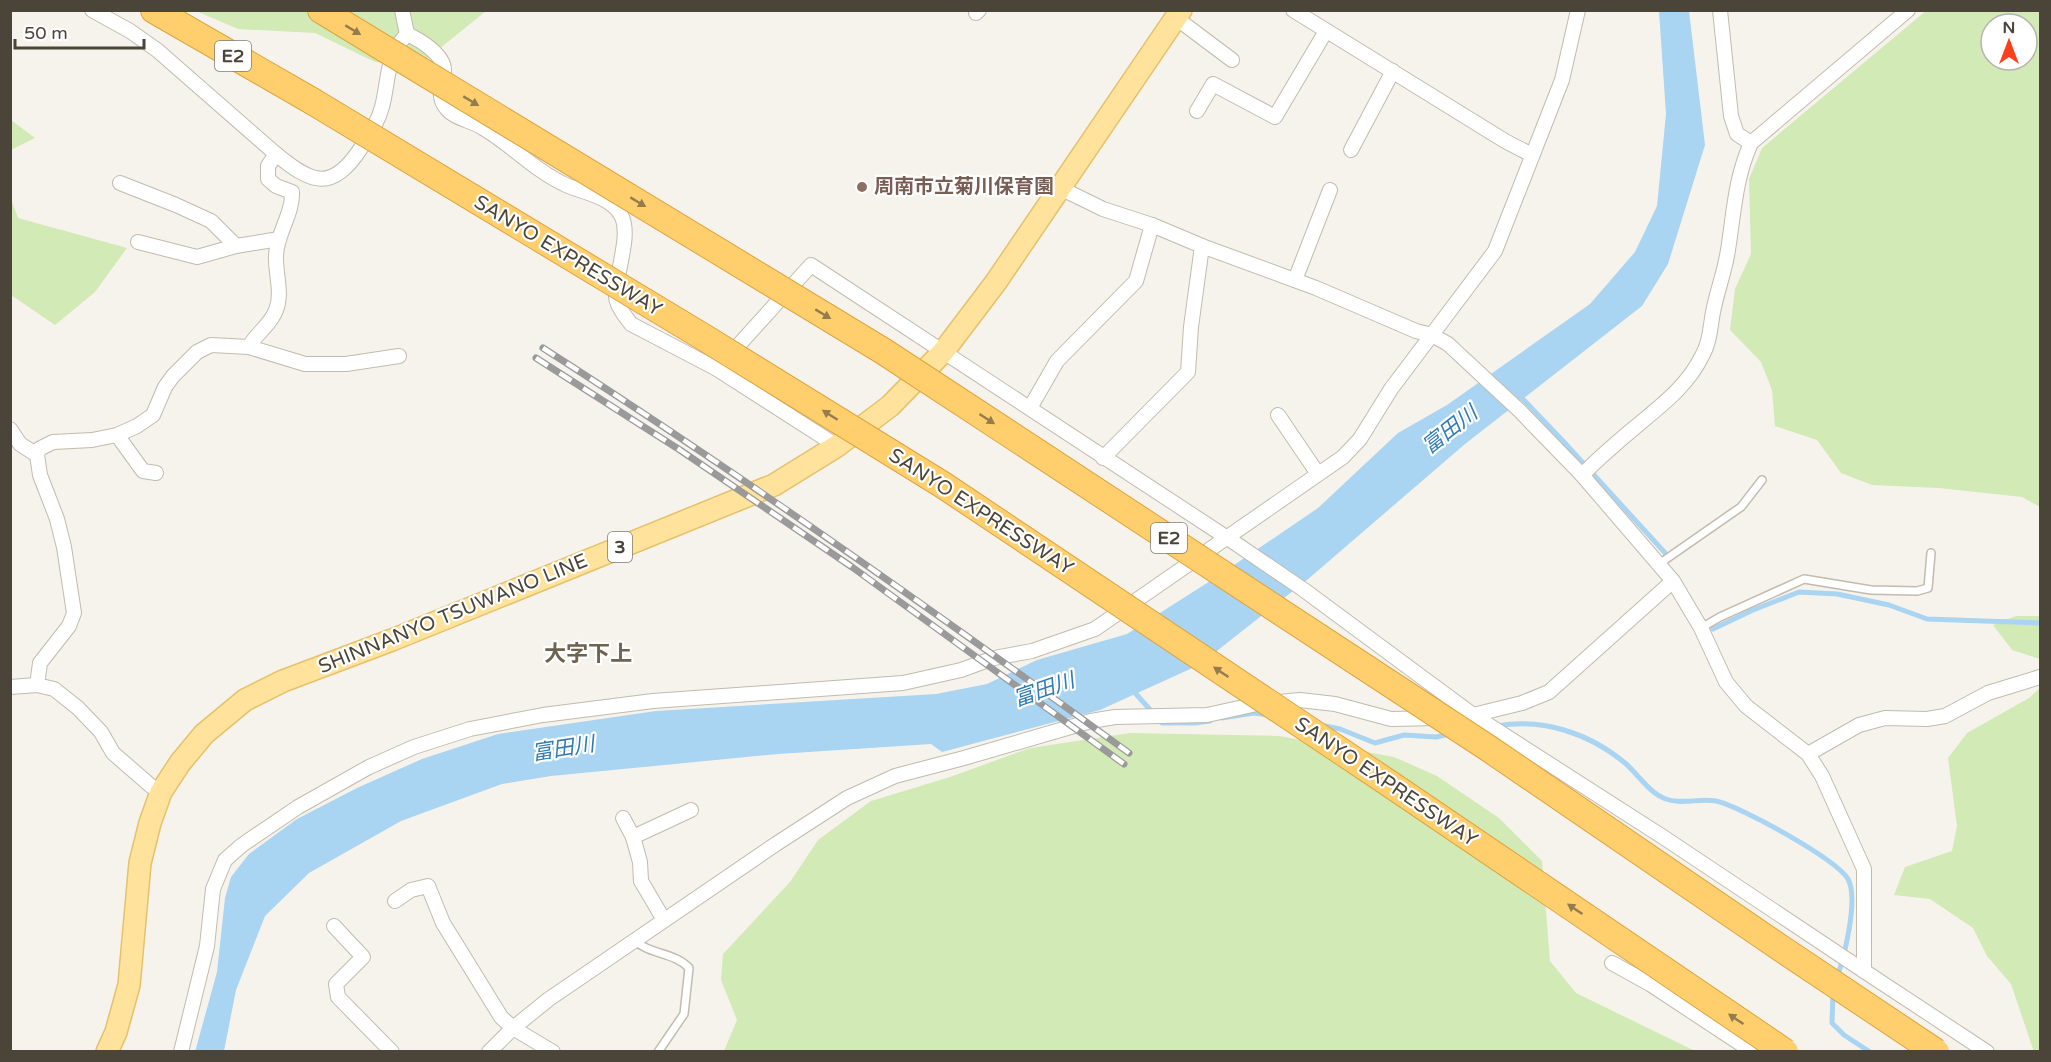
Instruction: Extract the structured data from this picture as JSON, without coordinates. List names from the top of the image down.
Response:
{
  "streets": {
    "highway": ["E2", "SANYO EXPRESSWAY"],
    "main road": ["3", "SHINNANYO TSUWANO LINE"]
  },
  "districts": ["大字下上"],
  "water": ["富田川"],
  "places": ["周南市立菊川保育園"],
  "scale_bar": "50 m",
  "north": "top"
}
